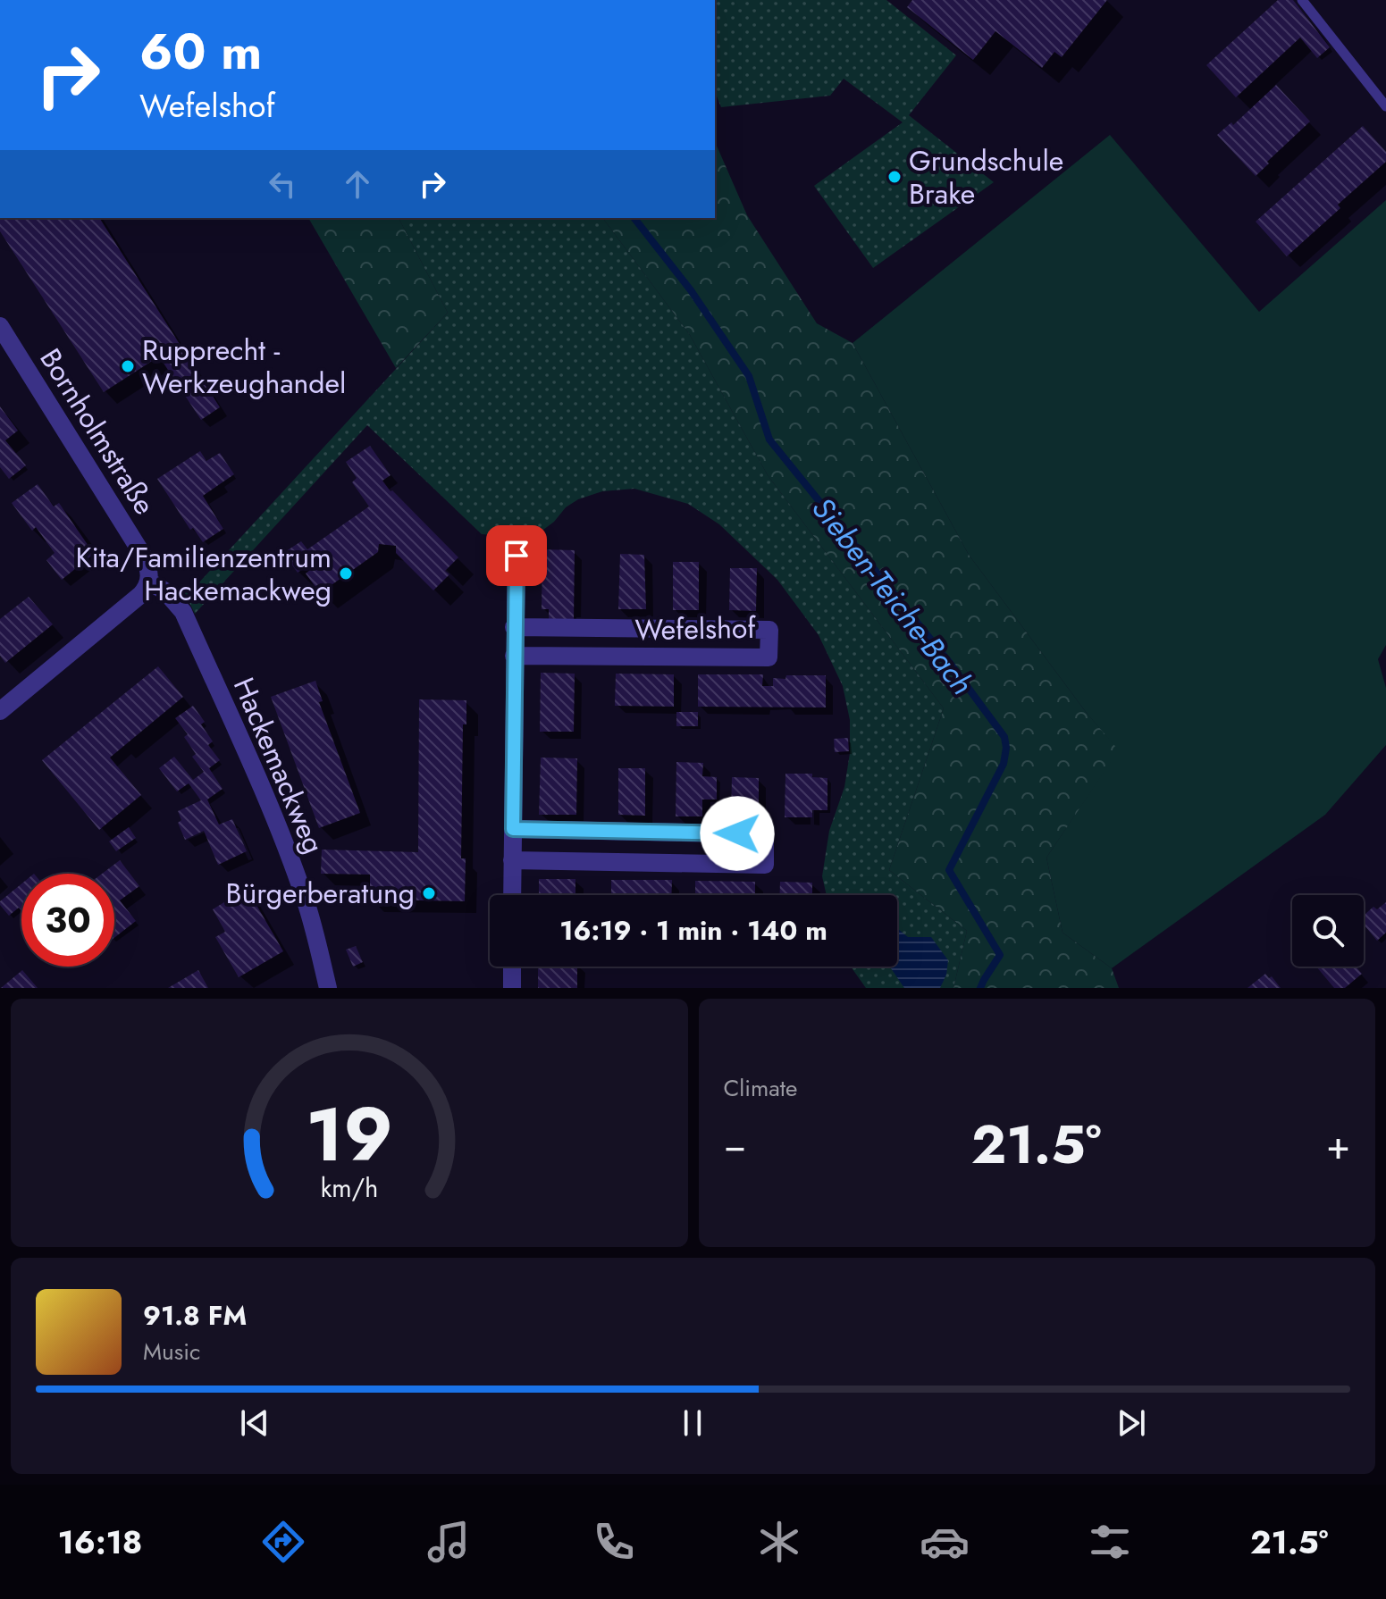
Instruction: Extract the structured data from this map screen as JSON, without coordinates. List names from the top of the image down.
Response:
{
  "streets": {
    "street": ["Bornholmstraße", "Wefelshof", "Hackemackweg"]
  },
  "crossings": [
    ["Bornholmstraße", "Hackemackweg"]
  ],
  "water": ["Sieben-Teiche-Bach"],
  "places": [
    "Grundschule Brake",
    "Rupprecht - Werkzeughandel",
    "Kita/Familienzentrum Hackemackweg",
    "Bürgerberatung"
  ],
  "page": {
    "turn": ["60 m", "Wefelshof"],
    "limit": "30",
    "trip": "16:19 · 1 min · 140 m",
    "tile": "Climate",
    "heat": ["−", "21.5°", "+"],
    "song": ["91.8 FM", "Music"],
    "tabs": ["16:18", "21.5°"],
    "gauge": ["19", "km/h"]
  }
}
